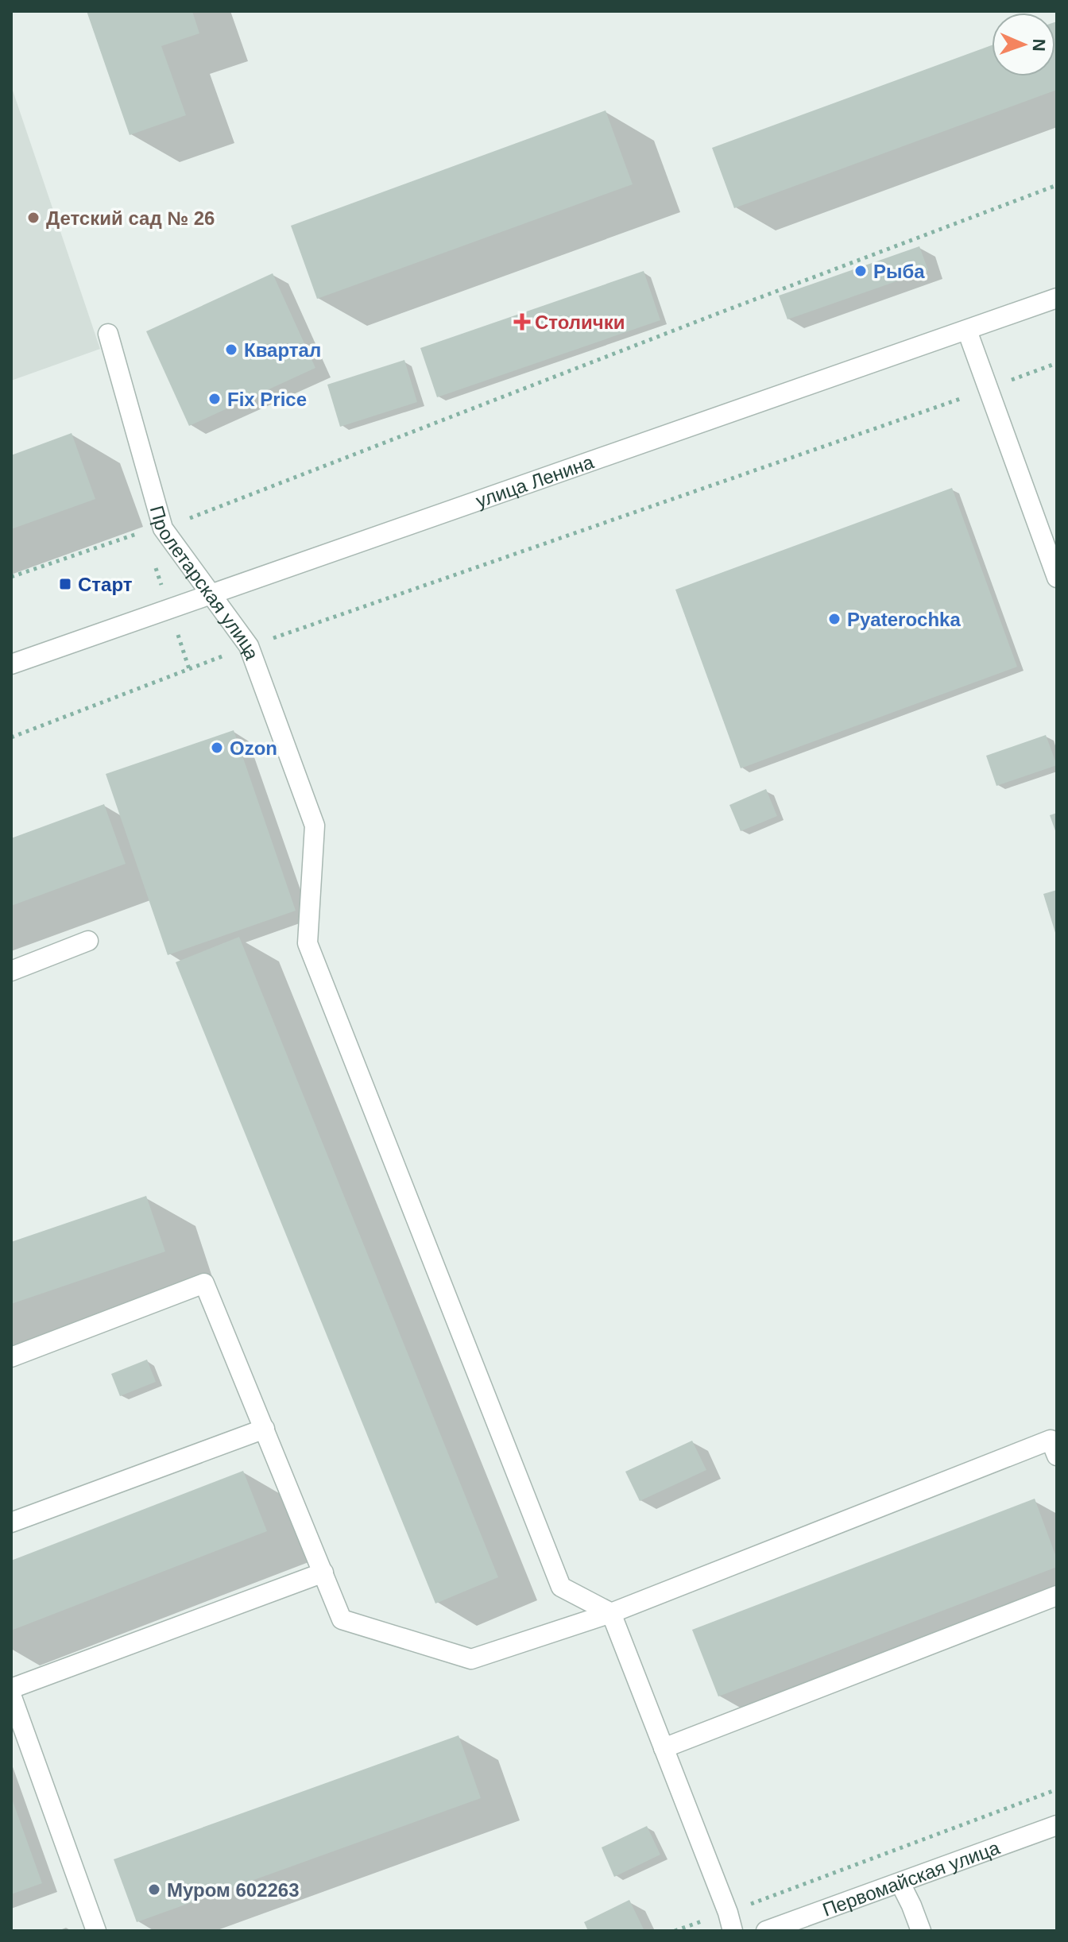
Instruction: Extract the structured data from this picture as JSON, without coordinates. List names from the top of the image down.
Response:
{
  "streets": {
    "street": ["улица Ленина", "Пролетарская улица", "Первомайская улица"]
  },
  "crossings": [
    ["улица Ленина", "Пролетарская улица"]
  ],
  "places": {
    "other": [
      "Детский сад № 26",
      "Рыба",
      "Квартал",
      "Fix Price",
      "Pyaterochka",
      "Ozon",
      "Муром 602263"
    ],
    "health": ["Столички"],
    "transit": ["Старт"]
  },
  "north": "right"
}
